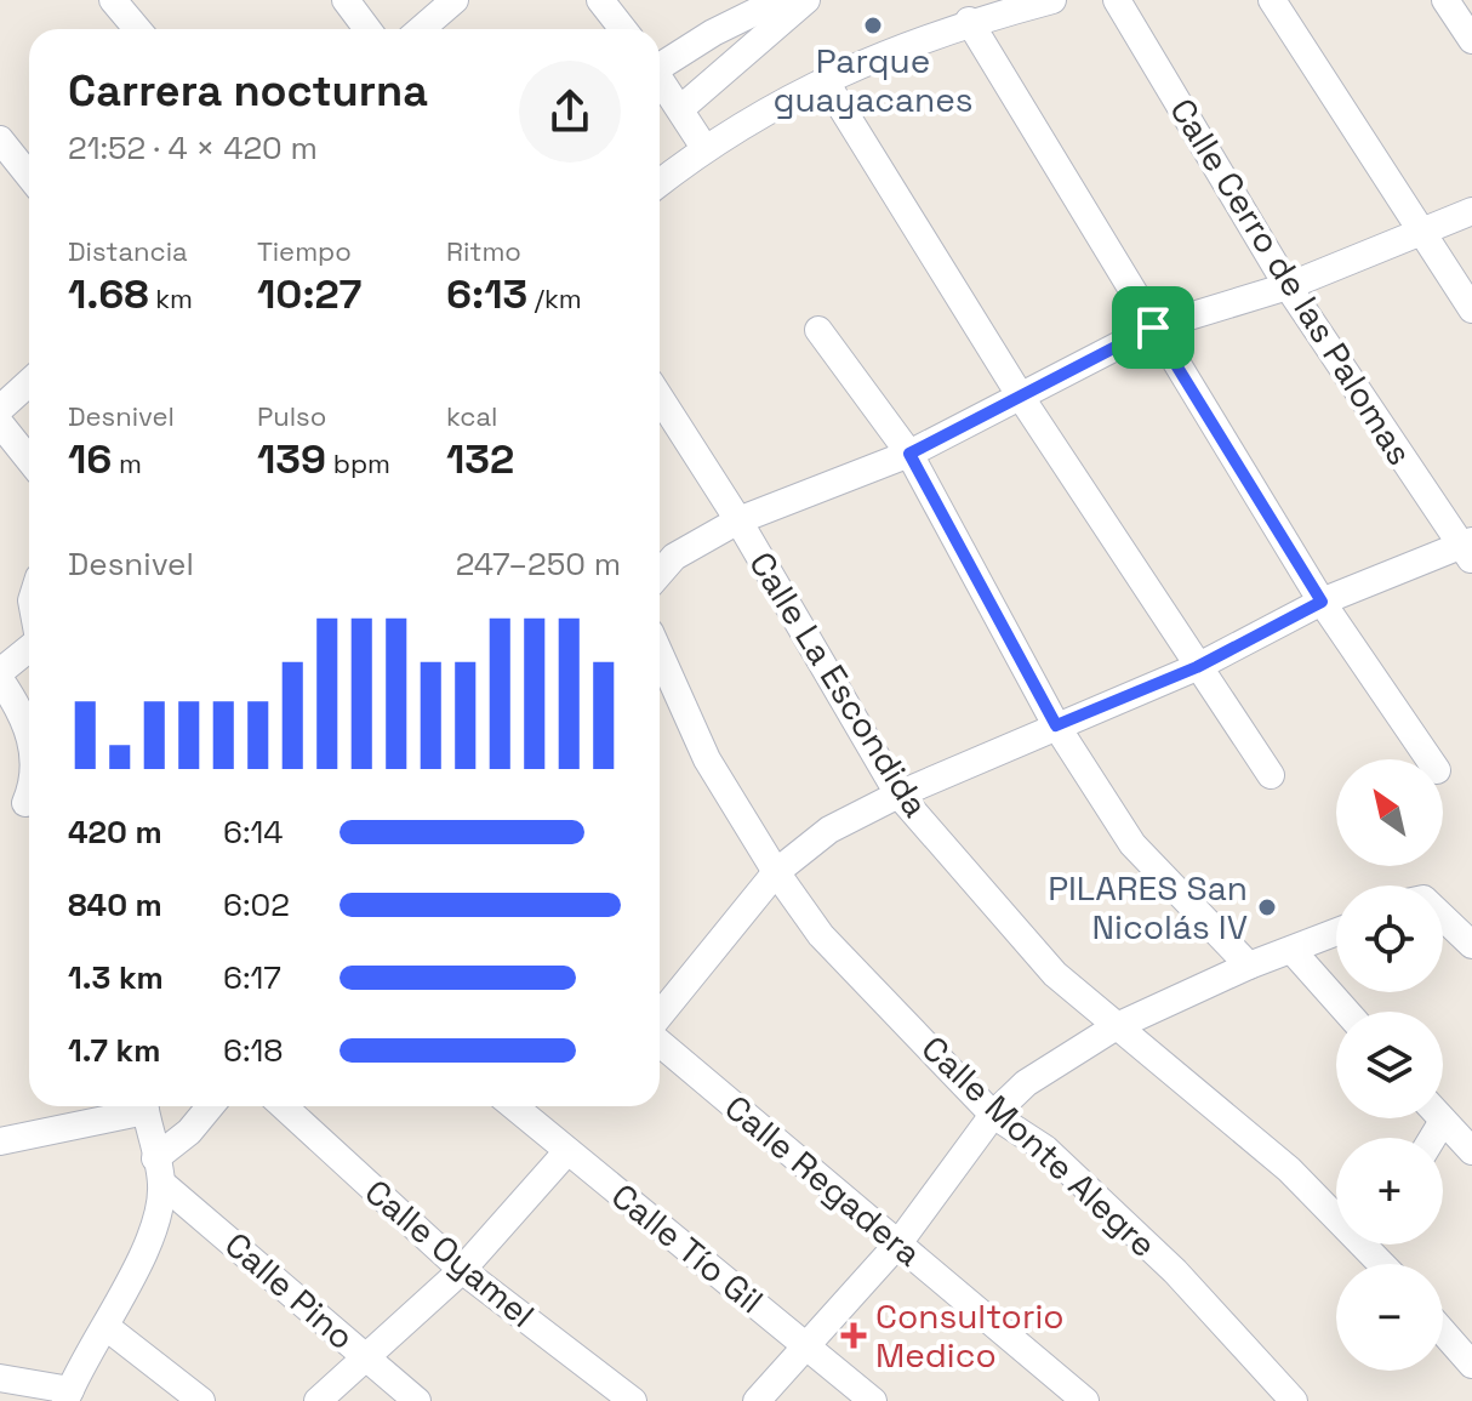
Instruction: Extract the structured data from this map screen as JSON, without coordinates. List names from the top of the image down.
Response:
{
  "streets": {
    "street": [
      "Calle Cerro de las Palomas",
      "Calle La Escondida",
      "Calle Monte Alegre",
      "Calle Regadera",
      "Calle Tío Gil",
      "Calle Oyamel",
      "Calle Pino"
    ]
  },
  "places": {
    "other": ["Parque guayacanes", "PILARES San Nicolás IV"],
    "health": ["Consultorio Medico"]
  },
  "north": "top left",
  "page": {
    "heading": ["Carrera nocturna", "21:52 · 4 × 420 m"],
    "stats": [
      ["Distancia", "1.68 km"],
      ["Tiempo", "10:27"],
      ["Ritmo", "6:13 /km"],
      ["Desnivel", "16 m"],
      ["Pulso", "139 bpm"],
      ["kcal", "132"]
    ],
    "chart": ["Desnivel", "247–250 m"],
    "map_buttons": ["+", "−"],
    "list": [
      {
        "name": "420 m",
        "note": "6:14"
      },
      {
        "name": "840 m",
        "note": "6:02"
      },
      {
        "name": "1.3 km",
        "note": "6:17"
      },
      {
        "name": "1.7 km",
        "note": "6:18"
      }
    ]
  }
}
